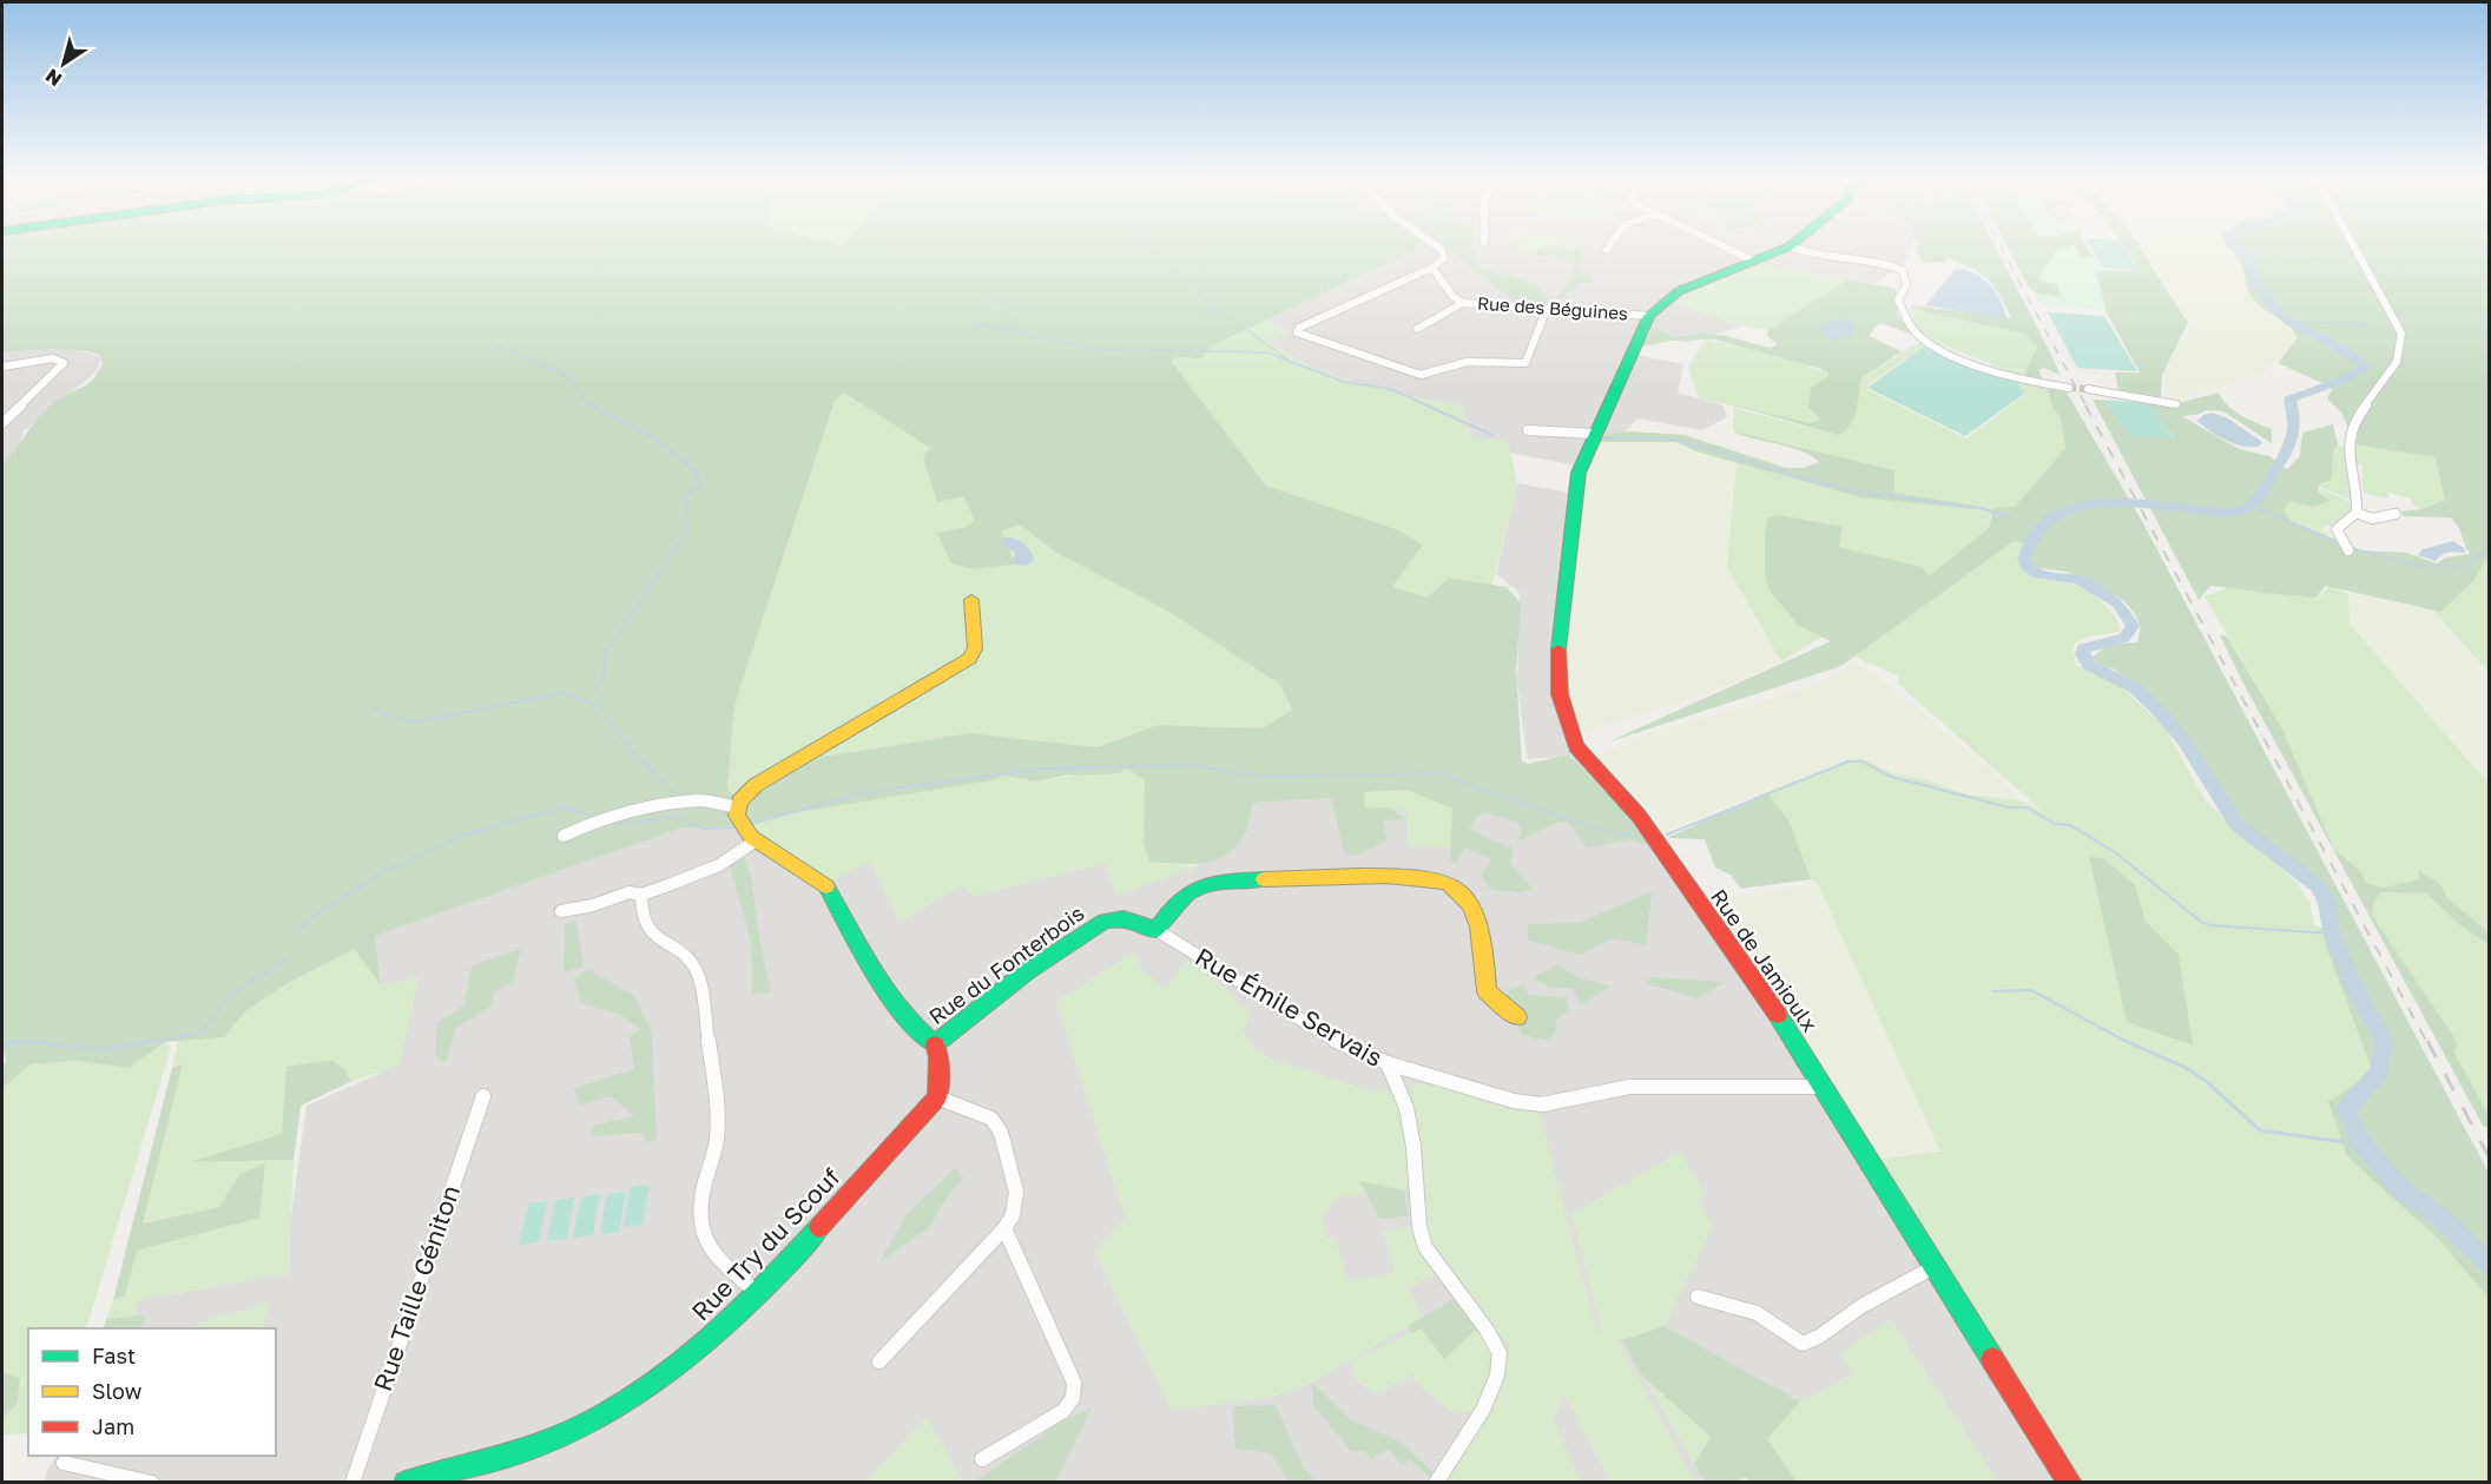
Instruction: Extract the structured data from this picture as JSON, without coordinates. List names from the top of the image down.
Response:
{
  "streets": {
    "street": [
      "Rue des Béguines",
      "Rue de Jamioulx",
      "Rue du Fonterbois",
      "Rue Émile Servais",
      "Rue Try du Scouf",
      "Rue Taille Géniton"
    ]
  },
  "crossings": [
    ["Rue des Béguines", "Rue de Jamioulx"],
    ["Rue du Fonterbois", "Rue Émile Servais"]
  ],
  "legend": ["Fast", "Slow", "Jam"],
  "north": "bottom left"
}
